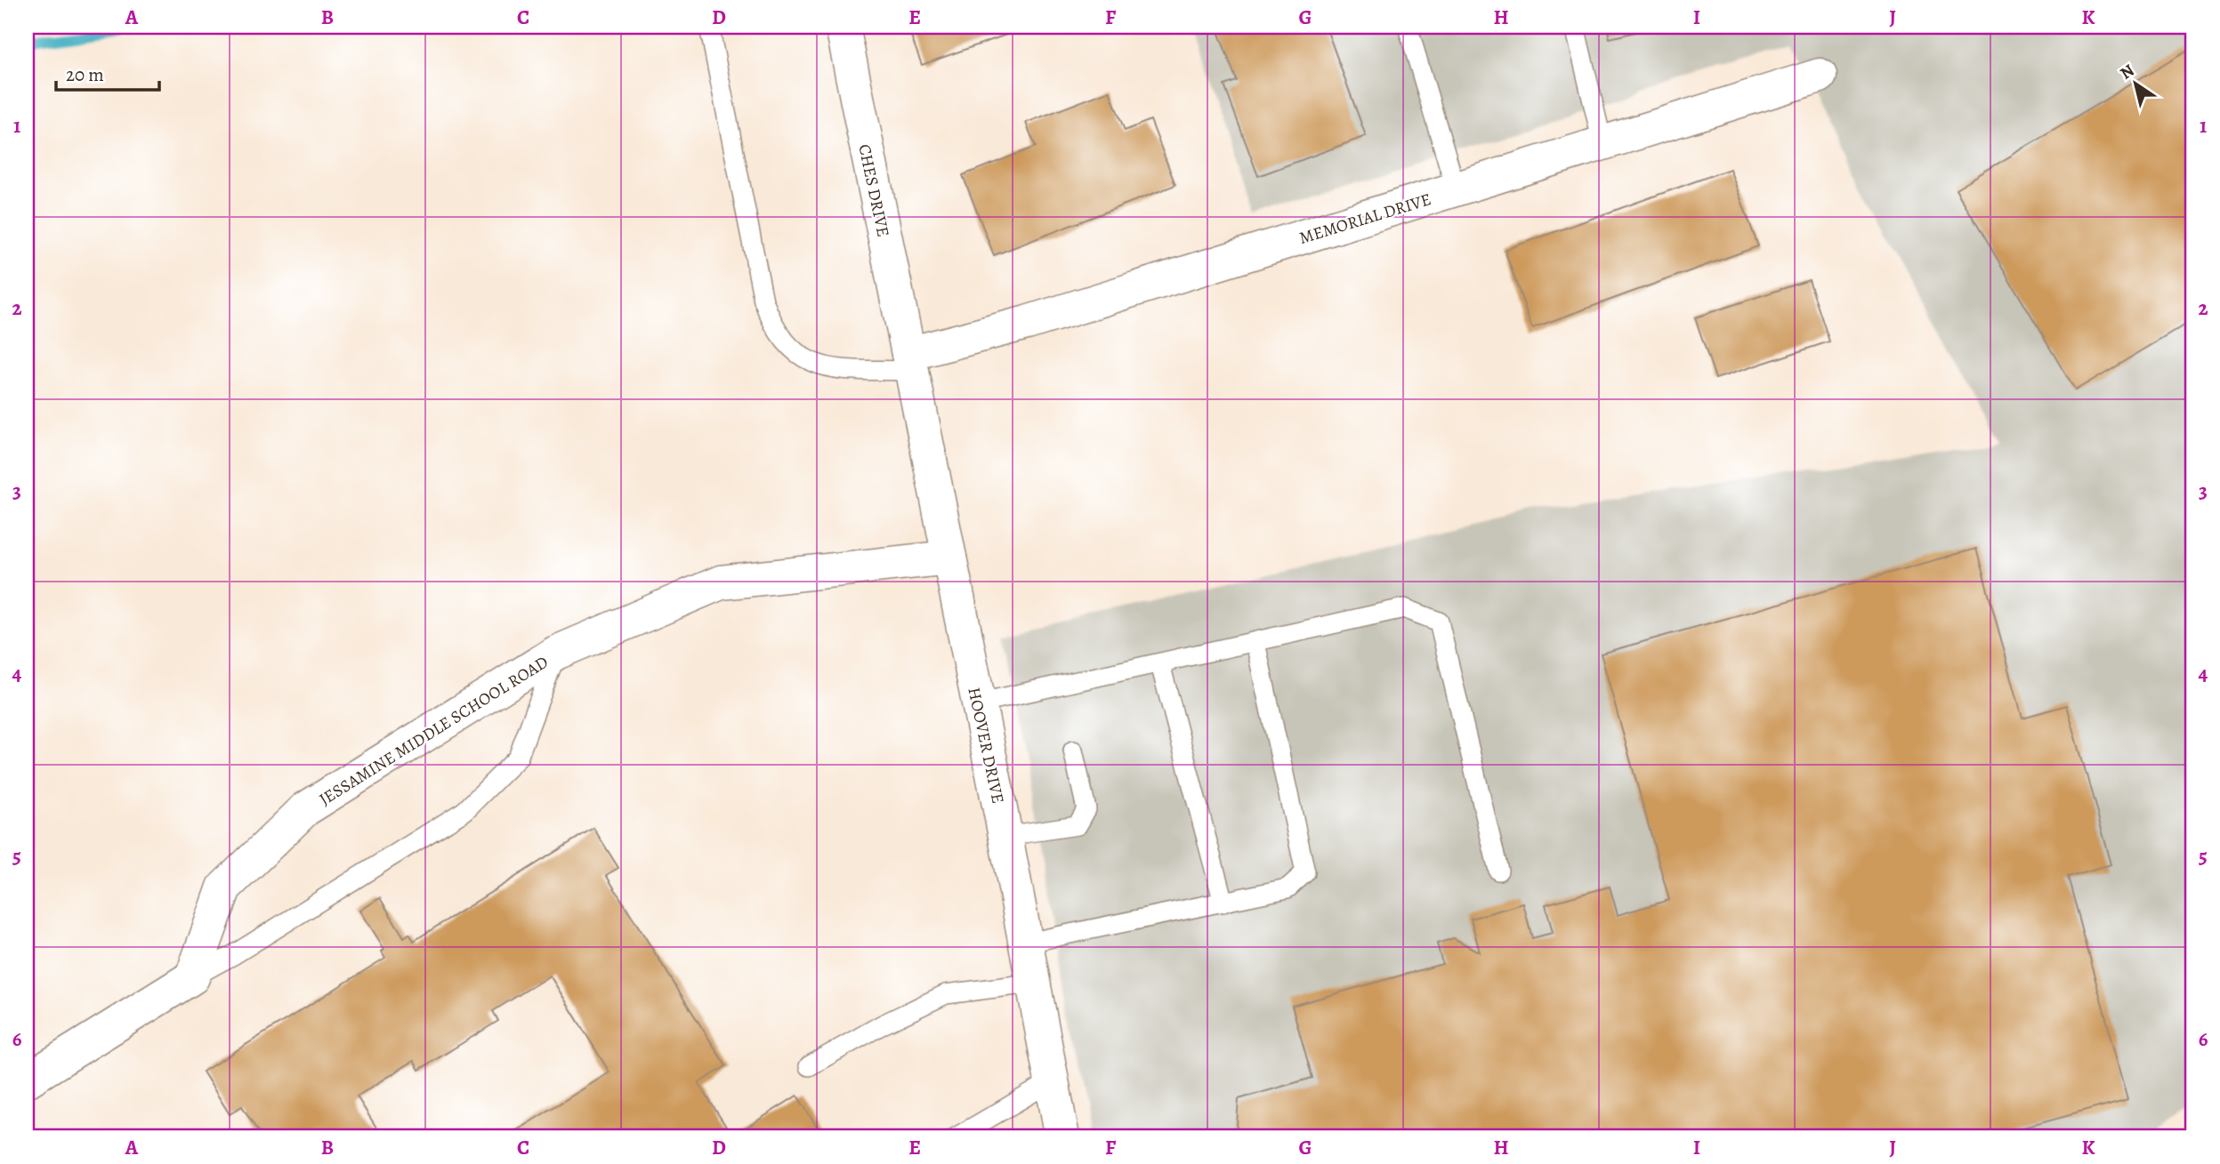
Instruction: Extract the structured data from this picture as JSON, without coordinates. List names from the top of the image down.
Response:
{
  "streets": {
    "street": [
      "CHES DRIVE",
      "MEMORIAL DRIVE",
      "JESSAMINE MIDDLE SCHOOL ROAD",
      "HOOVER DRIVE"
    ]
  },
  "crossings": [
    ["CHES DRIVE", "MEMORIAL DRIVE"],
    ["CHES DRIVE", "HOOVER DRIVE"],
    ["MEMORIAL DRIVE", "HOOVER DRIVE"],
    ["JESSAMINE MIDDLE SCHOOL ROAD", "HOOVER DRIVE"]
  ],
  "scale_bar": "20 m",
  "north": "top left",
  "grid": {
    "columns": [
      "A",
      "B",
      "C",
      "D",
      "E",
      "F",
      "G",
      "H",
      "I",
      "J",
      "K"
    ],
    "rows": [
      "1",
      "2",
      "3",
      "4",
      "5",
      "6"
    ]
  }
}
